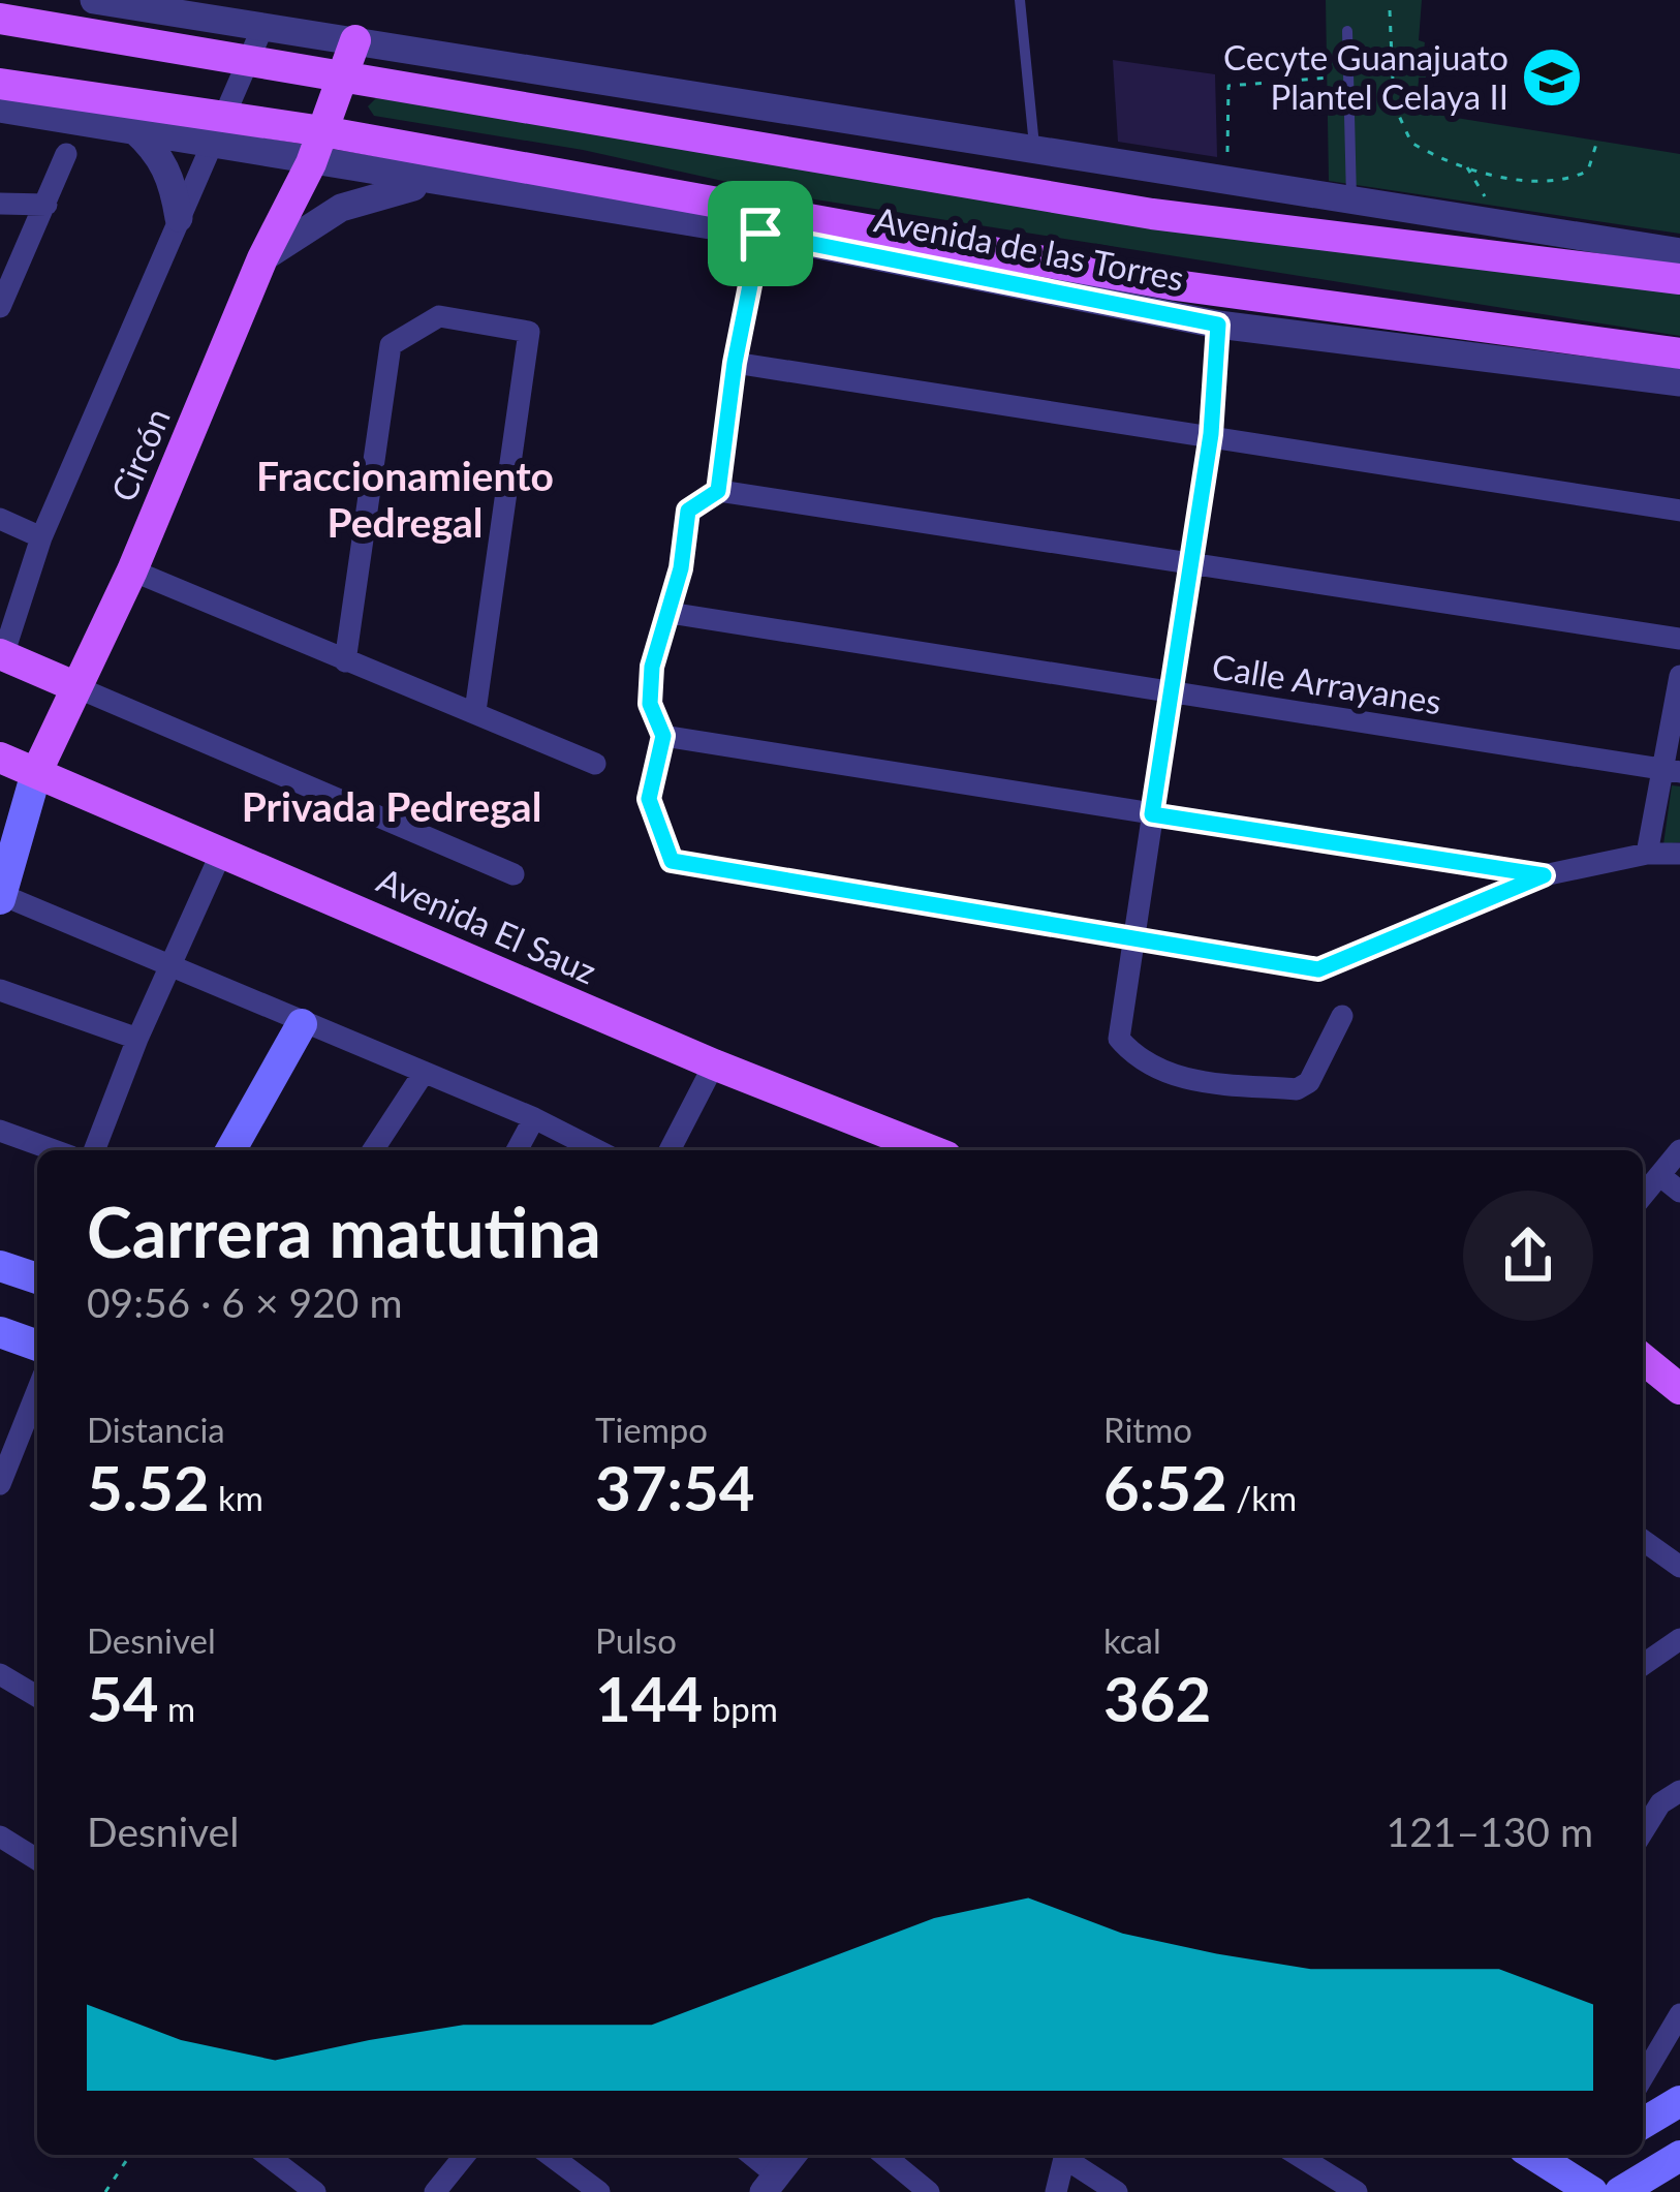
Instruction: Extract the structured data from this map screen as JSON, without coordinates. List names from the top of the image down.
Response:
{
  "streets": {
    "main road": ["Avenida de las Torres", "Circón", "Avenida El Sauz"],
    "street": ["Calle Arrayanes"]
  },
  "crossings": [
    ["Avenida de las Torres", "Circón"],
    ["Circón", "Avenida El Sauz"]
  ],
  "districts": ["Fraccionamiento Pedregal", "Privada Pedregal"],
  "places": {
    "school or university": ["Cecyte Guanajuato Plantel Celaya II"]
  },
  "page": {
    "heading": ["Carrera matutina", "09:56 · 6 × 920 m"],
    "stats": [
      ["Distancia", "5.52 km"],
      ["Tiempo", "37:54"],
      ["Ritmo", "6:52 /km"],
      ["Desnivel", "54 m"],
      ["Pulso", "144 bpm"],
      ["kcal", "362"]
    ],
    "chart": ["Desnivel", "121–130 m"]
  }
}
